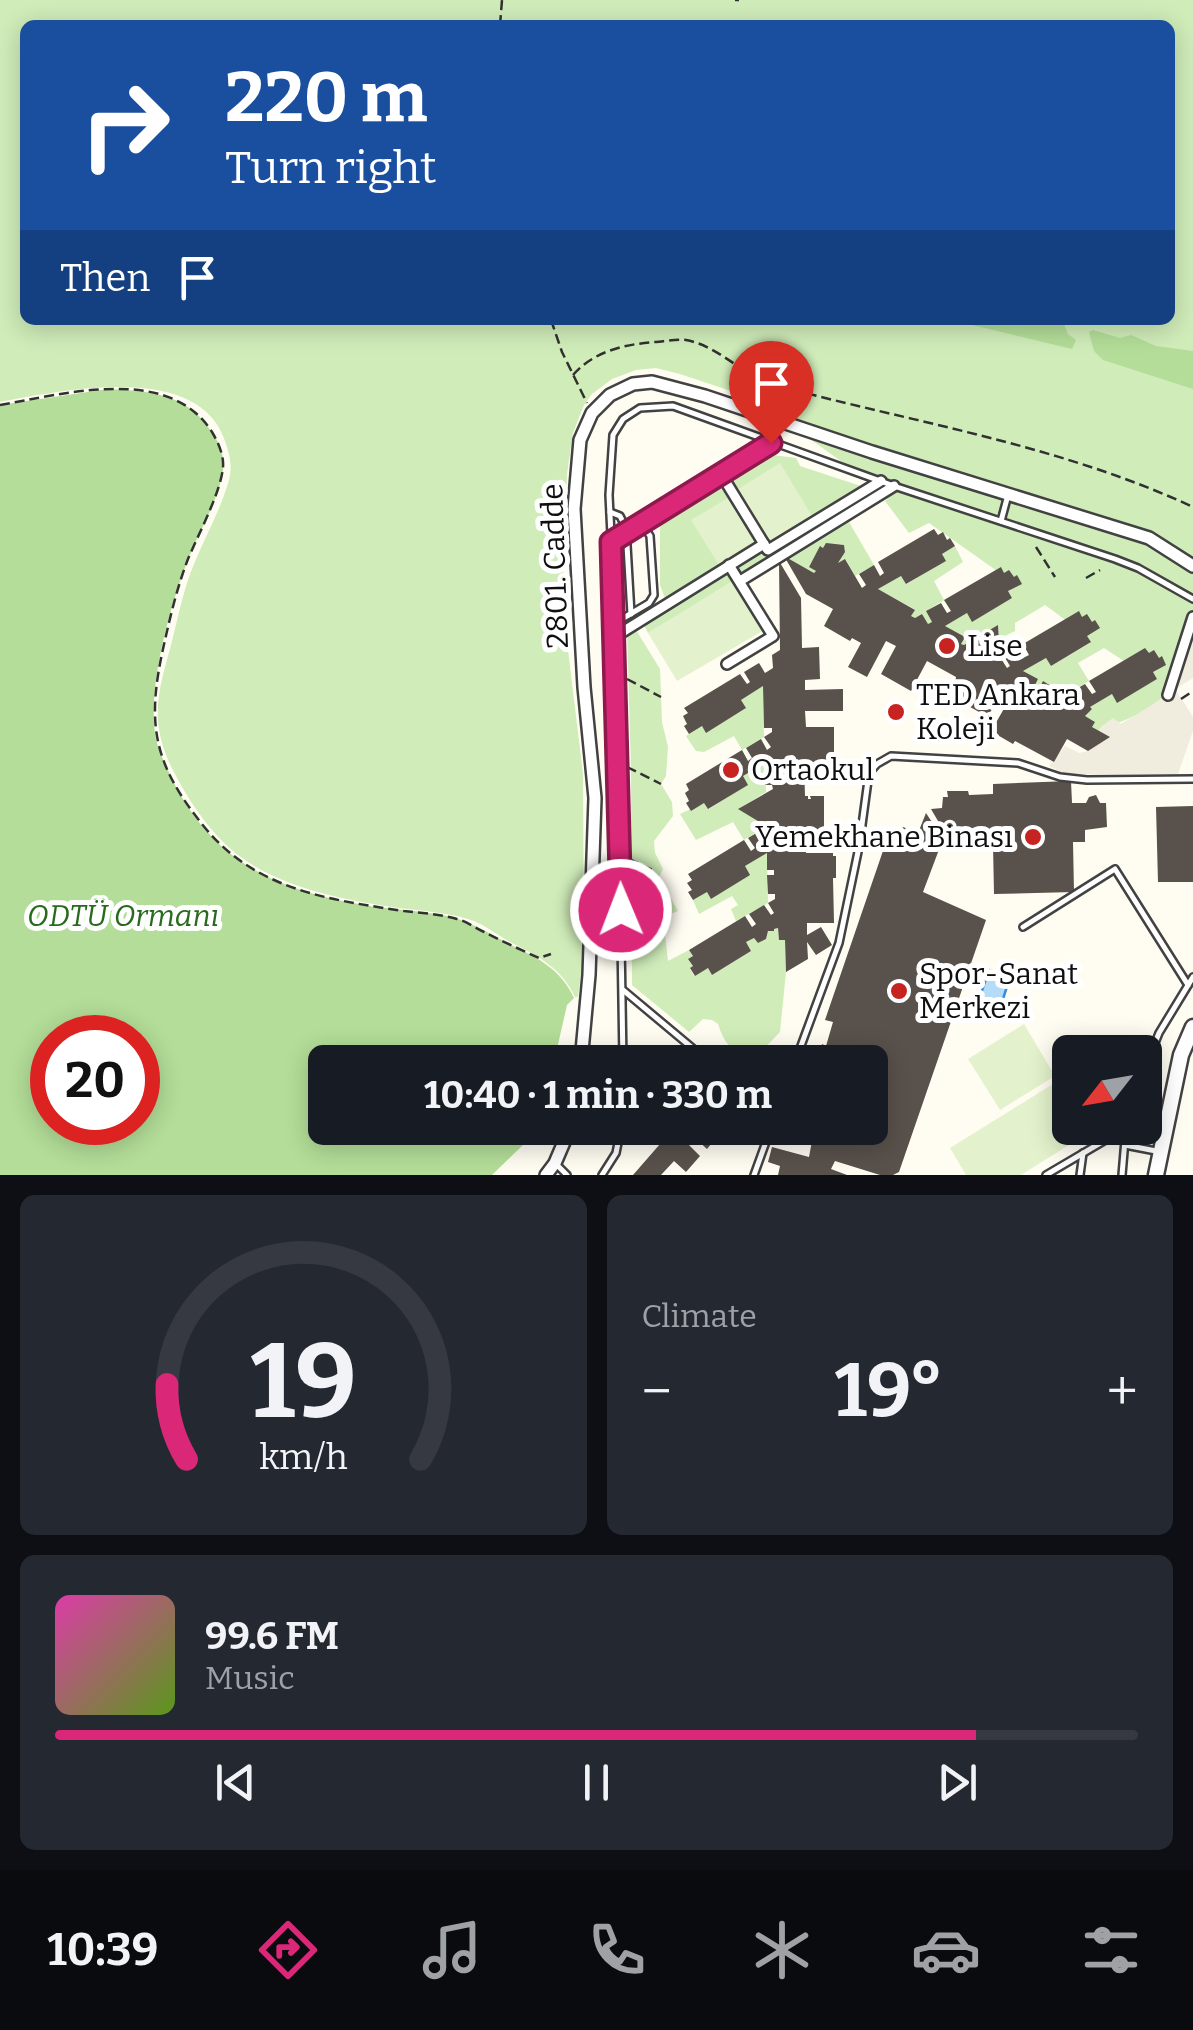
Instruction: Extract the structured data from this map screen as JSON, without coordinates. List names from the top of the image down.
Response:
{
  "streets": {
    "street": ["2801. Cadde"]
  },
  "parks": ["ODTÜ Ormanı"],
  "places": [
    "Lise",
    "TED Ankara Koleji",
    "Ortaokul",
    "Yemekhane Binası",
    "Spor-Sanat Merkezi"
  ],
  "north": "bottom left",
  "page": {
    "turn": ["220 m", "Turn right"],
    "then": "Then",
    "limit": "20",
    "trip": "10:40 · 1 min · 330 m",
    "tile": "Climate",
    "heat": ["−", "19°", "+"],
    "song": ["99.6 FM", "Music"],
    "tabs": "10:39",
    "gauge": ["19", "km/h"]
  }
}
